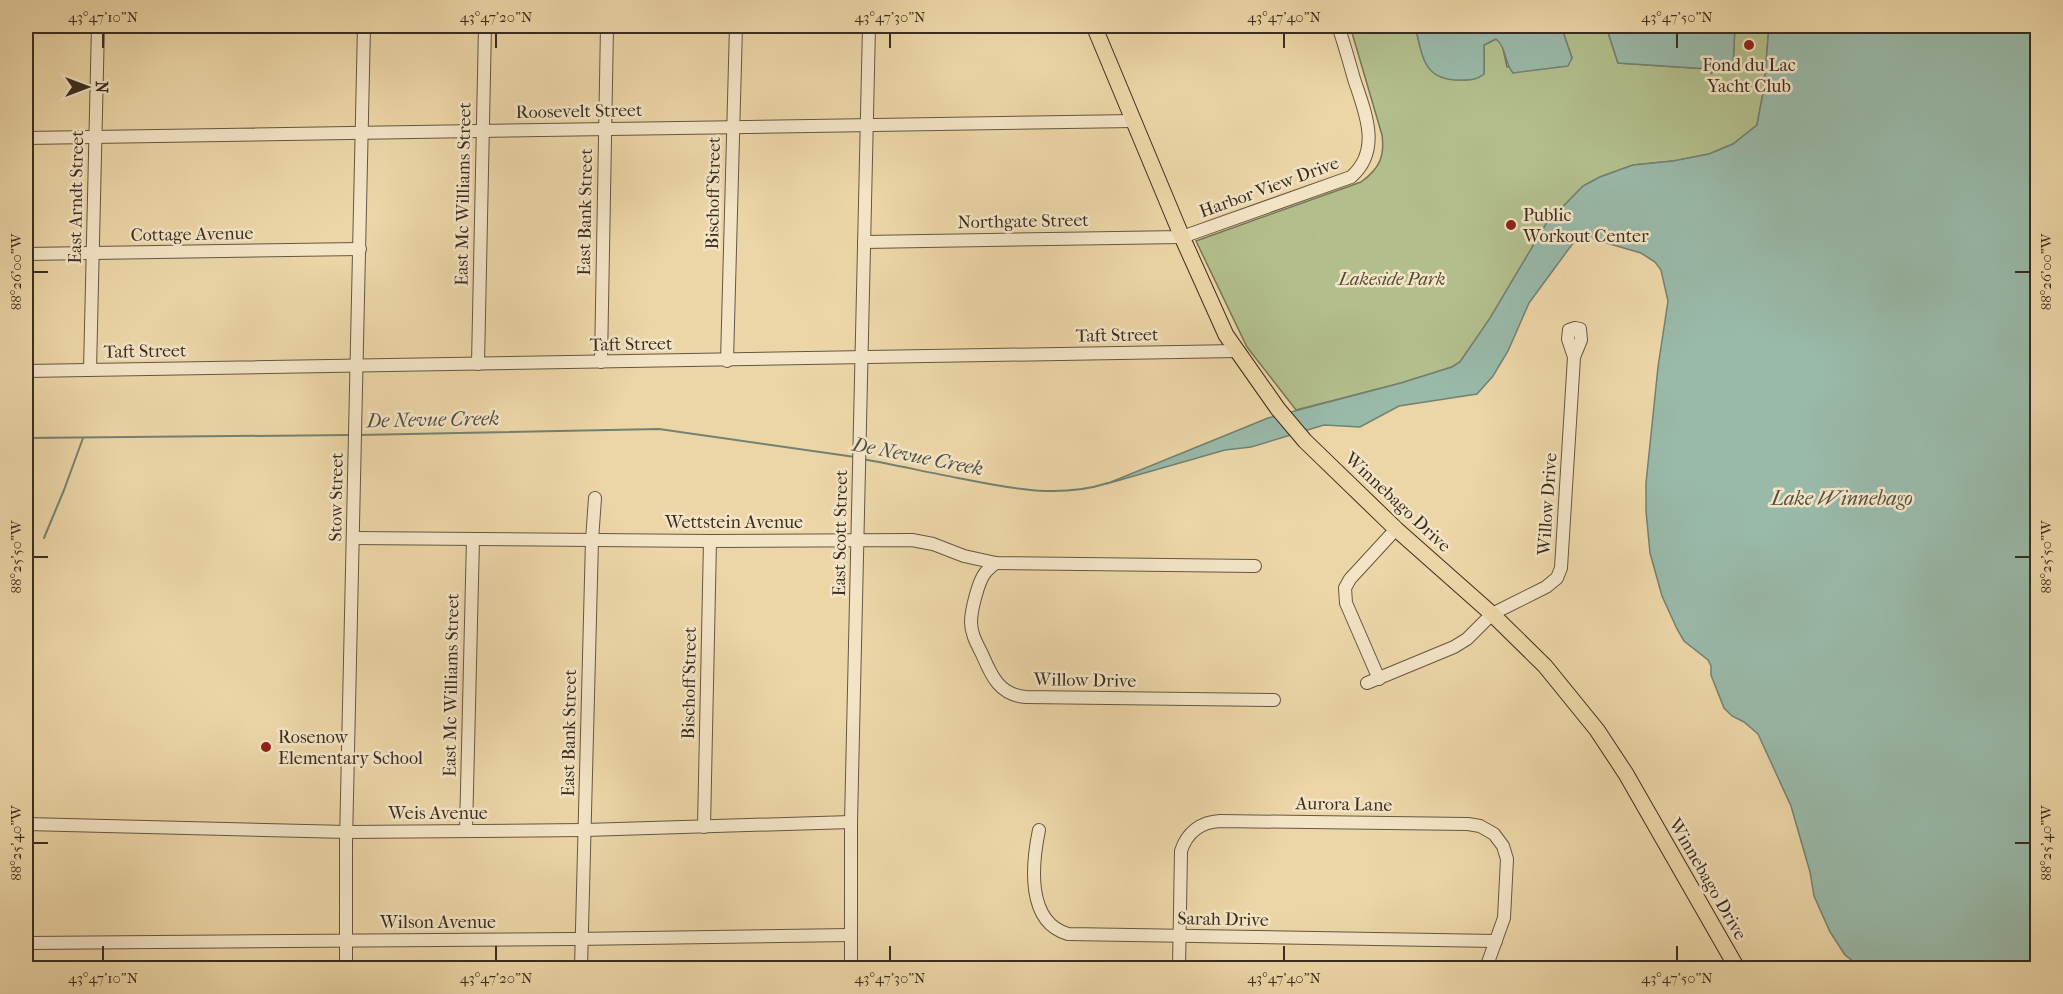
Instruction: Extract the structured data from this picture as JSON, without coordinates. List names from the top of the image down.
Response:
{
  "streets": {
    "main road": ["Winnebago Drive"],
    "street": [
      "Roosevelt Street",
      "Harbor View Drive",
      "Bischoff Street",
      "East Mc Williams Street",
      "East Arndt Street",
      "East Bank Street",
      "Northgate Street",
      "Cottage Avenue",
      "Taft Street",
      "Stow Street",
      "Willow Drive",
      "Wettstein Avenue",
      "East Scott Street",
      "Aurora Lane",
      "Weis Avenue",
      "Sarah Drive",
      "Wilson Avenue"
    ]
  },
  "crossings": [
    ["Roosevelt Street", "Bischoff Street"],
    ["Roosevelt Street", "East Mc Williams Street"],
    ["Roosevelt Street", "East Arndt Street"],
    ["Roosevelt Street", "East Bank Street"],
    ["Roosevelt Street", "Stow Street"],
    ["Roosevelt Street", "Winnebago Drive"],
    ["Roosevelt Street", "East Scott Street"],
    ["Harbor View Drive", "Northgate Street"],
    ["Harbor View Drive", "Winnebago Drive"],
    ["Bischoff Street", "Taft Street"],
    ["Bischoff Street", "Wettstein Avenue"],
    ["Bischoff Street", "Weis Avenue"],
    ["East Mc Williams Street", "Taft Street"],
    ["East Mc Williams Street", "Wettstein Avenue"],
    ["East Mc Williams Street", "Weis Avenue"],
    ["East Arndt Street", "Cottage Avenue"],
    ["East Arndt Street", "Taft Street"],
    ["East Bank Street", "Taft Street"],
    ["East Bank Street", "Wettstein Avenue"],
    ["East Bank Street", "Weis Avenue"],
    ["East Bank Street", "Wilson Avenue"],
    ["Northgate Street", "Winnebago Drive"],
    ["Northgate Street", "East Scott Street"],
    ["Cottage Avenue", "Stow Street"],
    ["Taft Street", "Stow Street"],
    ["Taft Street", "Winnebago Drive"],
    ["Taft Street", "East Scott Street"],
    ["Stow Street", "Wettstein Avenue"],
    ["Stow Street", "Weis Avenue"],
    ["Stow Street", "Wilson Avenue"],
    ["Winnebago Drive", "Willow Drive"],
    ["Willow Drive", "Wettstein Avenue"],
    ["Wettstein Avenue", "East Scott Street"],
    ["East Scott Street", "Weis Avenue"],
    ["East Scott Street", "Wilson Avenue"],
    ["Aurora Lane", "Sarah Drive"]
  ],
  "water": ["De Nevue Creek", "Lake Winnebago"],
  "parks": ["Lakeside Park"],
  "places": ["Fond du Lac Yacht Club", "Public Workout Center", "Rosenow Elementary School"],
  "north": "right",
  "coordinates": [
    "43°47'10\"N",
    "43°47'20\"N",
    "43°47'30\"N",
    "43°47'40\"N",
    "43°47'50\"N",
    "88°26'00\"W",
    "88°25'50\"W",
    "88°25'40\"W"
  ]
}
